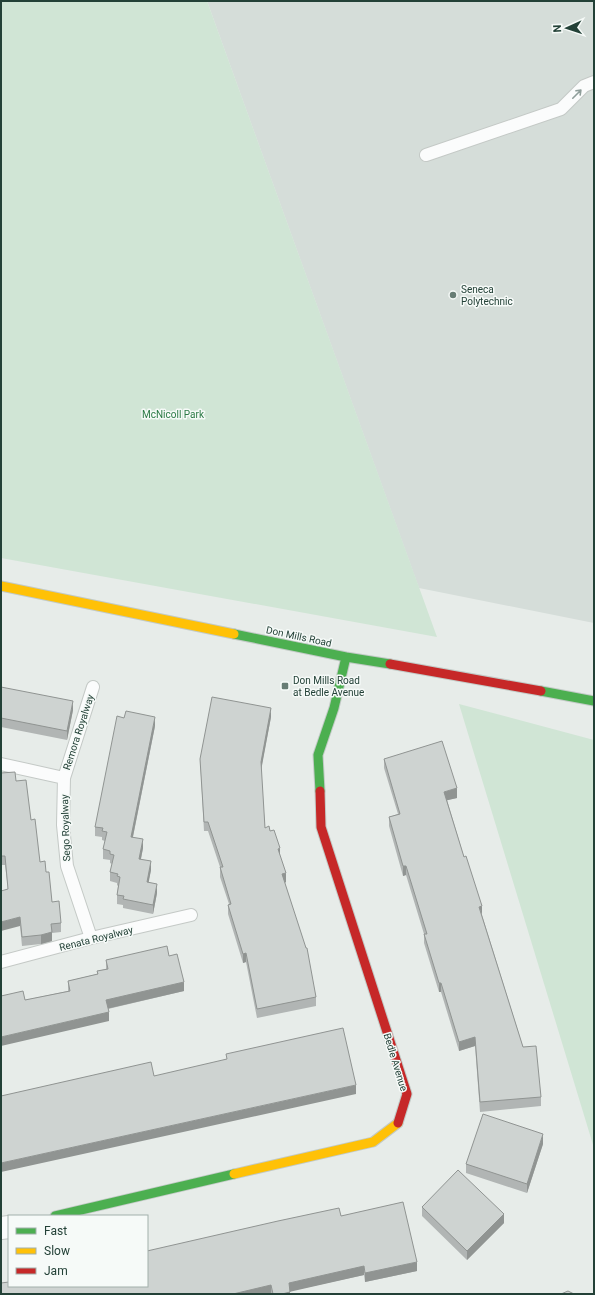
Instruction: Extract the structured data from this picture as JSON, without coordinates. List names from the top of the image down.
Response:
{
  "streets": {
    "street": ["Don Mills Road", "Bedle Avenue"],
    "lane": ["Remora Royalway", "Sego Royalway", "Renata Royalway"]
  },
  "crossings": [
    ["Don Mills Road", "Bedle Avenue"],
    ["Remora Royalway", "Sego Royalway"],
    ["Sego Royalway", "Renata Royalway"]
  ],
  "parks": ["McNicoll Park"],
  "places": {
    "other": ["Seneca Polytechnic"],
    "transit": ["Don Mills Road at Bedle Avenue"]
  },
  "legend": ["Fast", "Slow", "Jam"],
  "north": "left"
}
